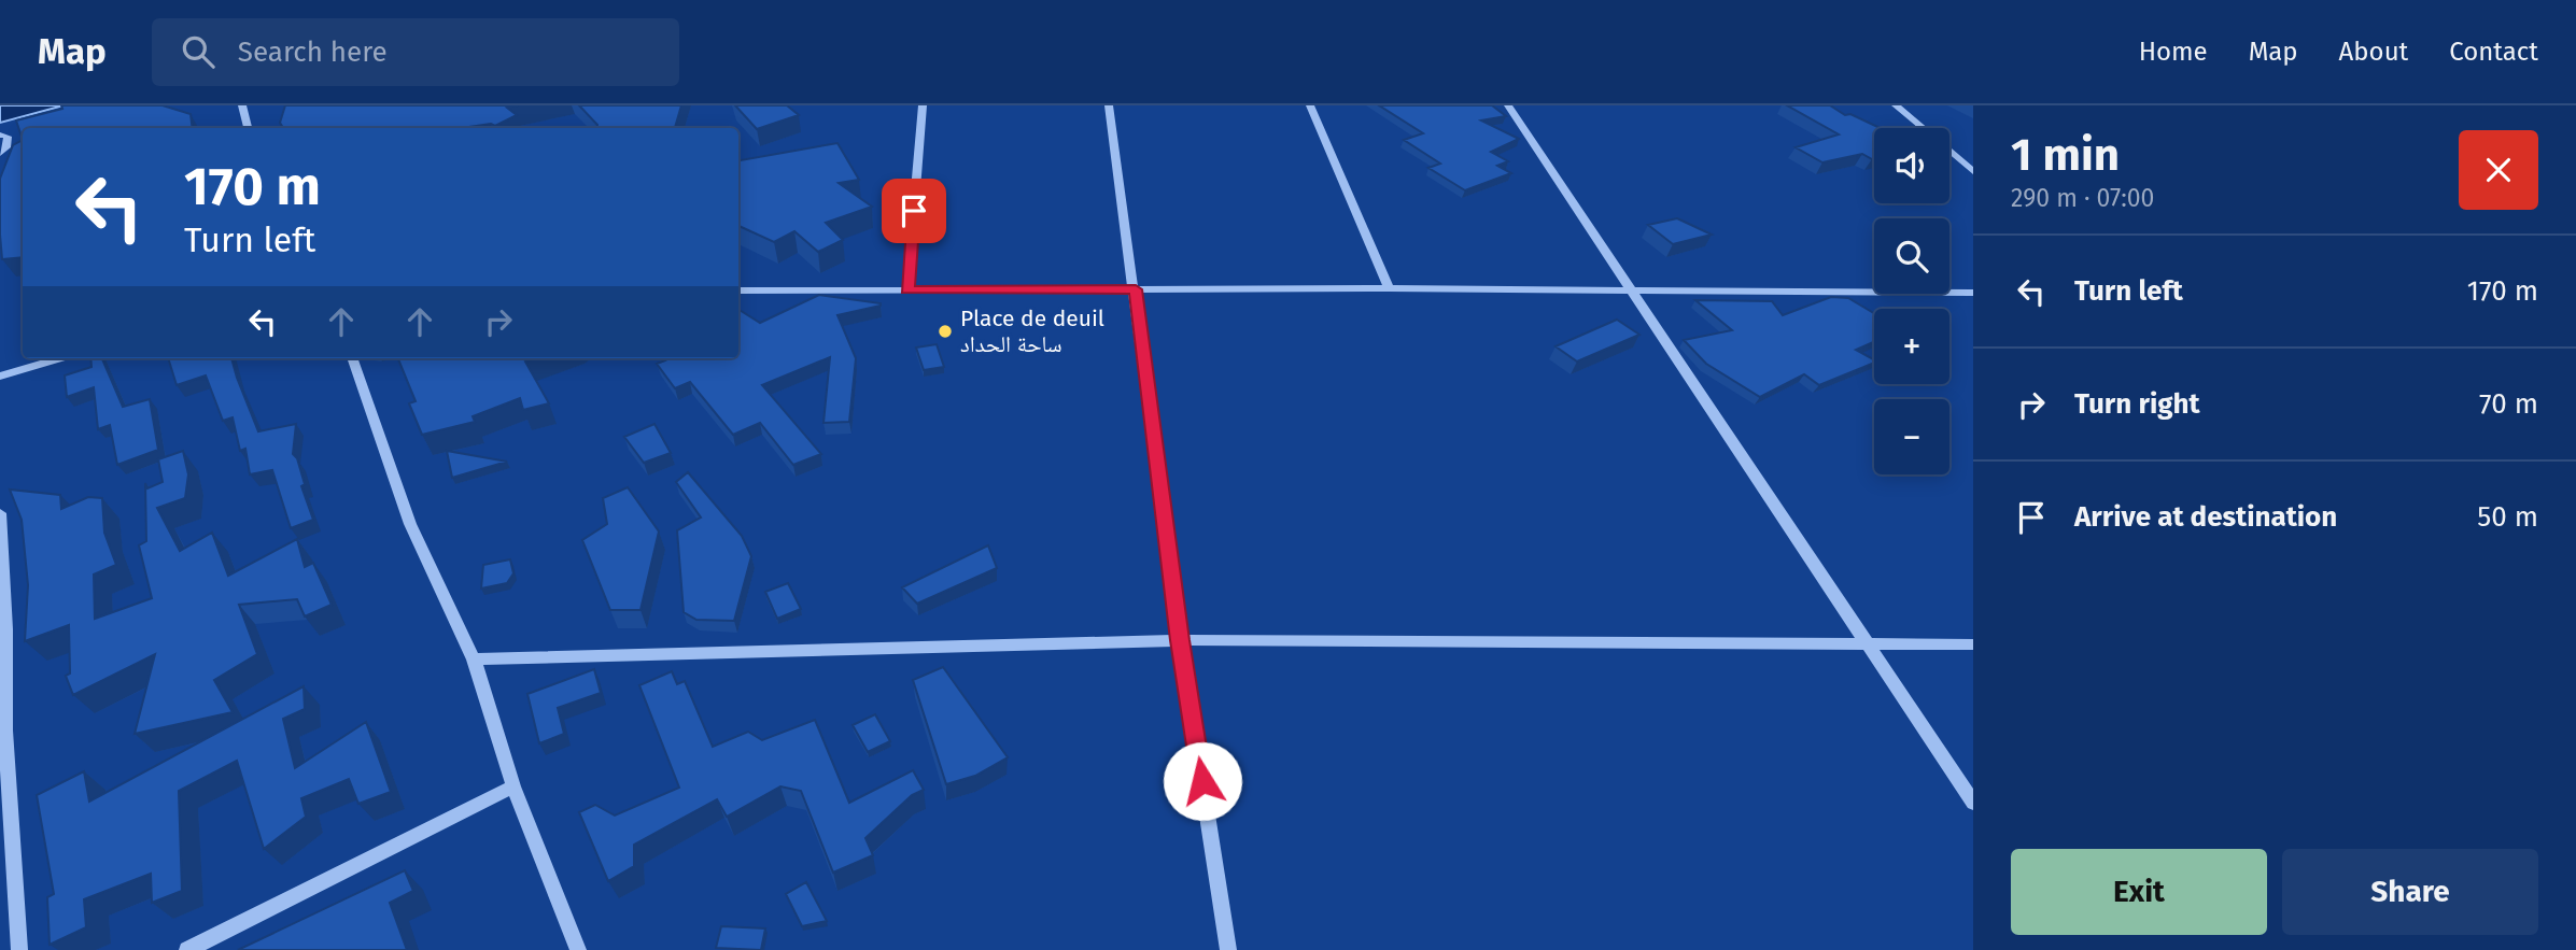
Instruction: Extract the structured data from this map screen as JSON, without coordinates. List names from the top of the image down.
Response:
{
  "places": ["Place de deuil ساحة الحداد"],
  "page": {
    "header": "Map",
    "search": "Search here",
    "nav": [
      "Home",
      "Map",
      "About",
      "Contact"
    ],
    "heading": ["1 min", "290 m · 07:00"],
    "map_buttons": ["+", "−"],
    "turn": ["170 m", "Turn left"],
    "list": [
      {
        "name": "Turn left",
        "value": "170 m"
      },
      {
        "name": "Turn right",
        "value": "70 m"
      },
      {
        "name": "Arrive at destination",
        "value": "50 m"
      }
    ],
    "buttons": ["Exit", "Share"]
  }
}
